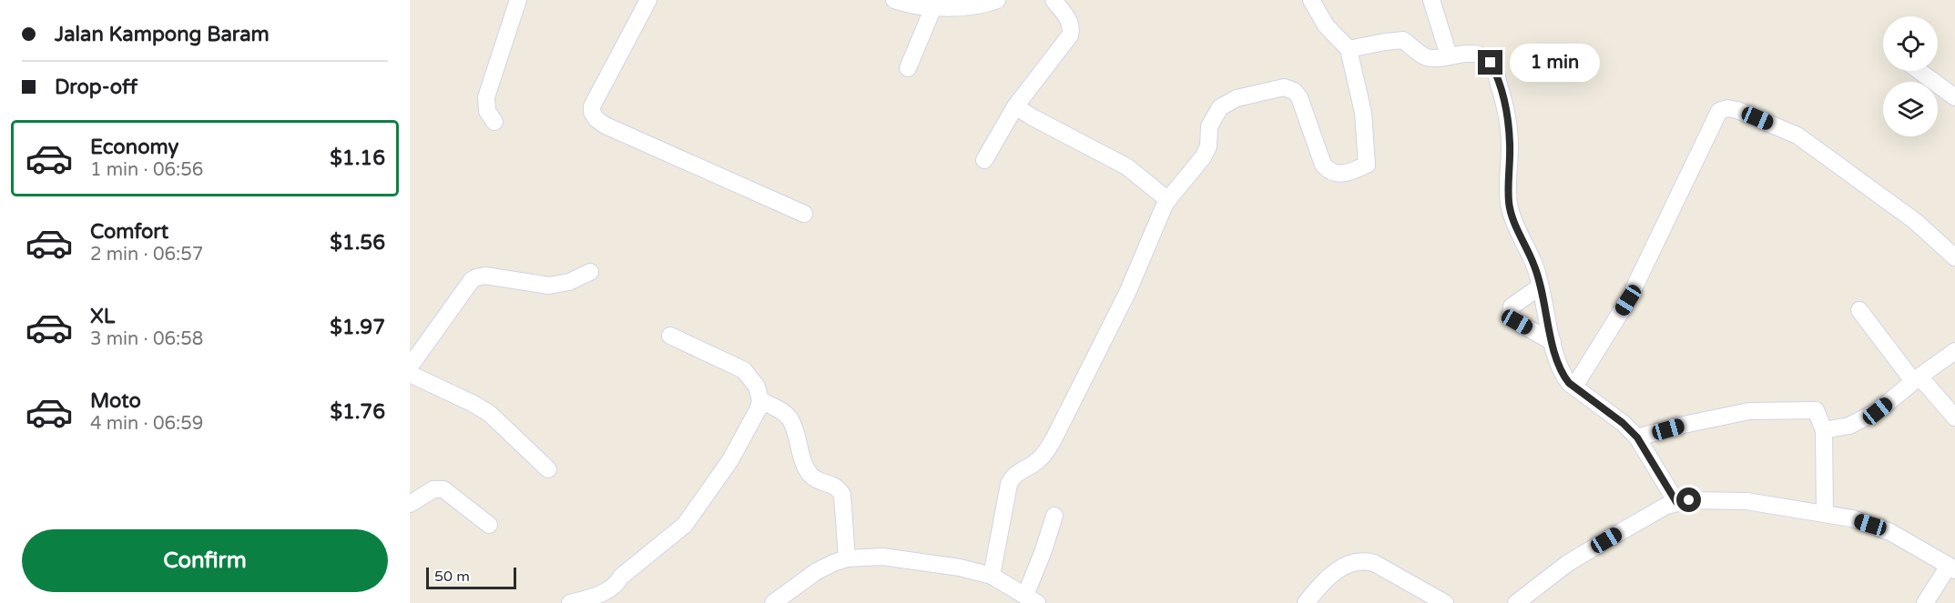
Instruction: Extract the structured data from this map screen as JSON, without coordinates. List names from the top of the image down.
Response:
{
  "scale_bar": "50 m",
  "page": {
    "banner": ["Jalan Kampong Baram", "Drop-off"],
    "bubble": "1 min",
    "list": [
      {
        "name": "Economy",
        "note": "1 min · 06:56",
        "value": "$1.16"
      },
      {
        "name": "Comfort",
        "note": "2 min · 06:57",
        "value": "$1.56"
      },
      {
        "name": "XL",
        "note": "3 min · 06:58",
        "value": "$1.97"
      },
      {
        "name": "Moto",
        "note": "4 min · 06:59",
        "value": "$1.76"
      }
    ],
    "buttons": "Confirm",
    "scale": "50 m"
  }
}
